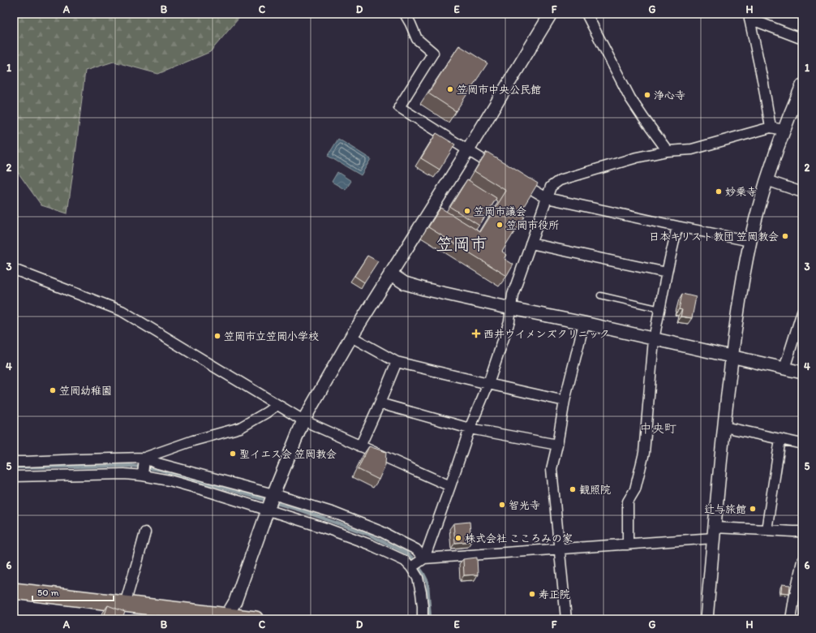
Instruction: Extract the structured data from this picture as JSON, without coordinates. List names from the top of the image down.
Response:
{
  "districts": ["笠岡市", "中央町"],
  "places": {
    "other": [
      "笠岡市中央公民館",
      "浄心寺",
      "妙乗寺",
      "笠岡市議会",
      "笠岡市役所",
      "日本キリスト教団 笠岡教会",
      "笠岡市立笠岡小学校",
      "笠岡幼稚園",
      "聖イエス会 笠岡教会",
      "観照院",
      "智光寺",
      "辻与旅館",
      "株式会社 こころみの家",
      "寿正院"
    ],
    "health": ["西井ウイメンズクリニック"]
  },
  "scale_bar": "50 m",
  "grid": {
    "columns": [
      "A",
      "B",
      "C",
      "D",
      "E",
      "F",
      "G",
      "H"
    ],
    "rows": [
      "1",
      "2",
      "3",
      "4",
      "5",
      "6"
    ]
  }
}
